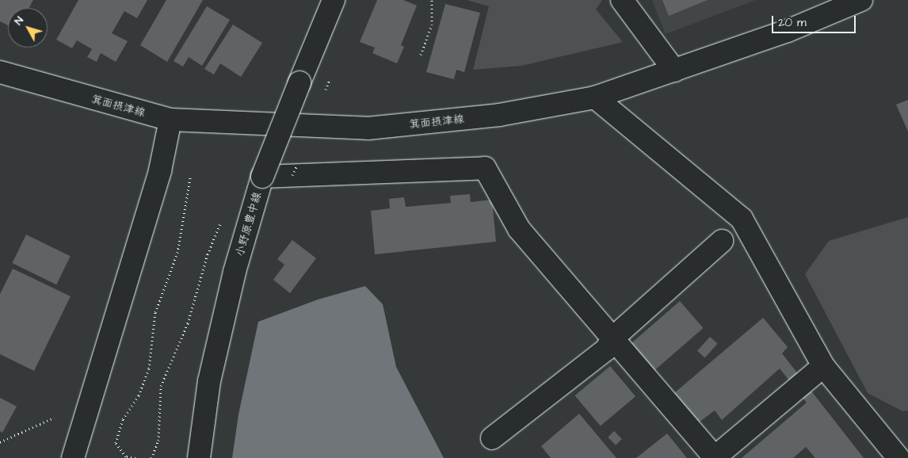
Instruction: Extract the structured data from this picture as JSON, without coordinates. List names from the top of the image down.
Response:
{
  "streets": {
    "street": ["箕面摂津線", "小野原豊中線"]
  },
  "scale_bar": "20 m",
  "north": "top left"
}
